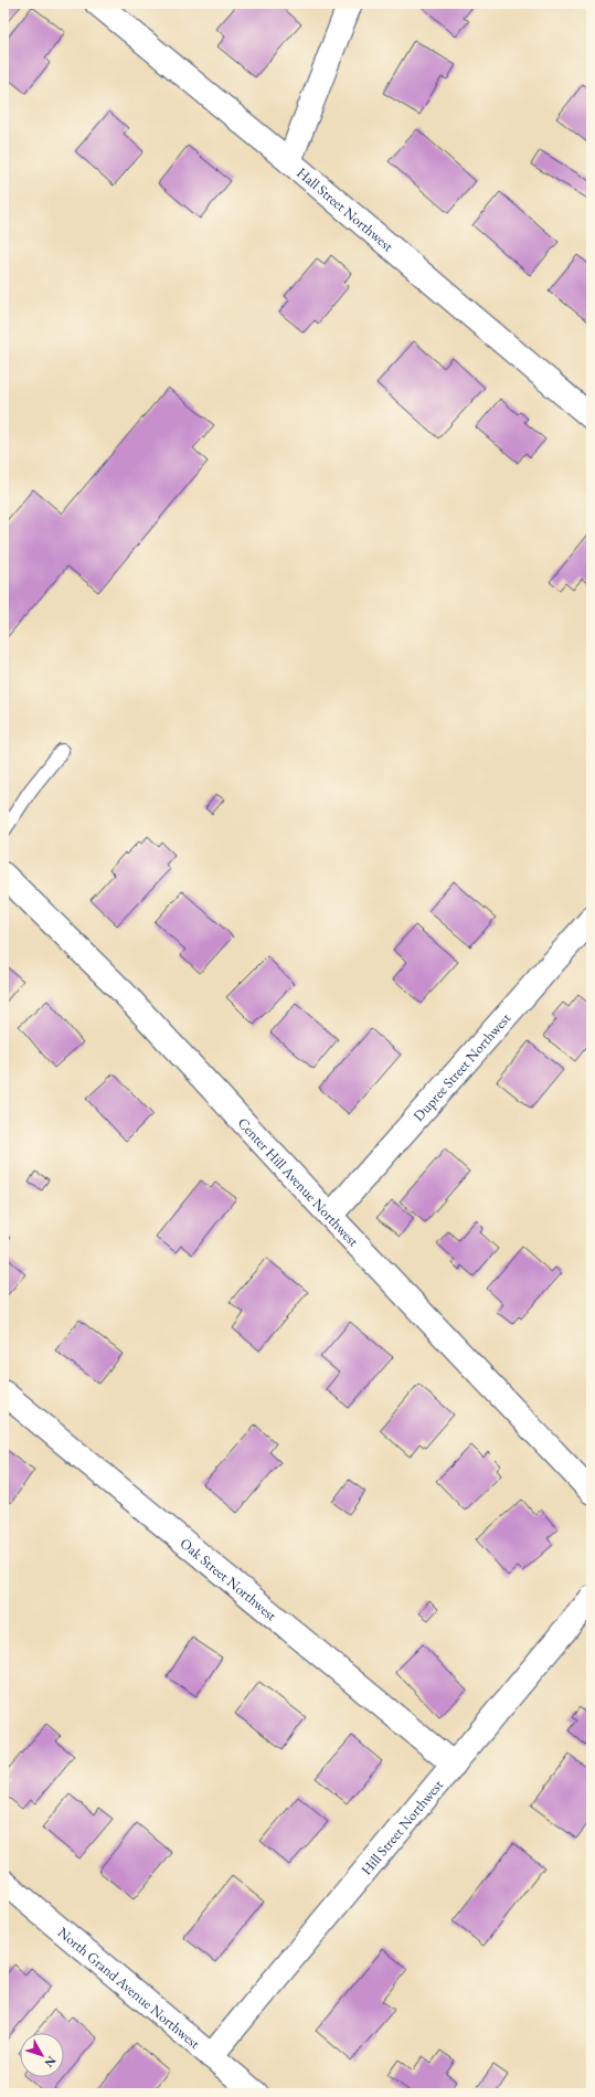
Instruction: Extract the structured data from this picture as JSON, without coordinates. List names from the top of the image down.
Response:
{
  "streets": {
    "street": [
      "Hall Street Northwest",
      "Dupree Street Northwest",
      "Center Hill Avenue Northwest",
      "Oak Street Northwest",
      "Hill Street Northwest",
      "North Grand Avenue Northwest"
    ]
  },
  "crossings": [
    ["Dupree Street Northwest", "Center Hill Avenue Northwest"],
    ["Oak Street Northwest", "Hill Street Northwest"],
    ["Hill Street Northwest", "North Grand Avenue Northwest"]
  ],
  "north": "bottom right"
}
